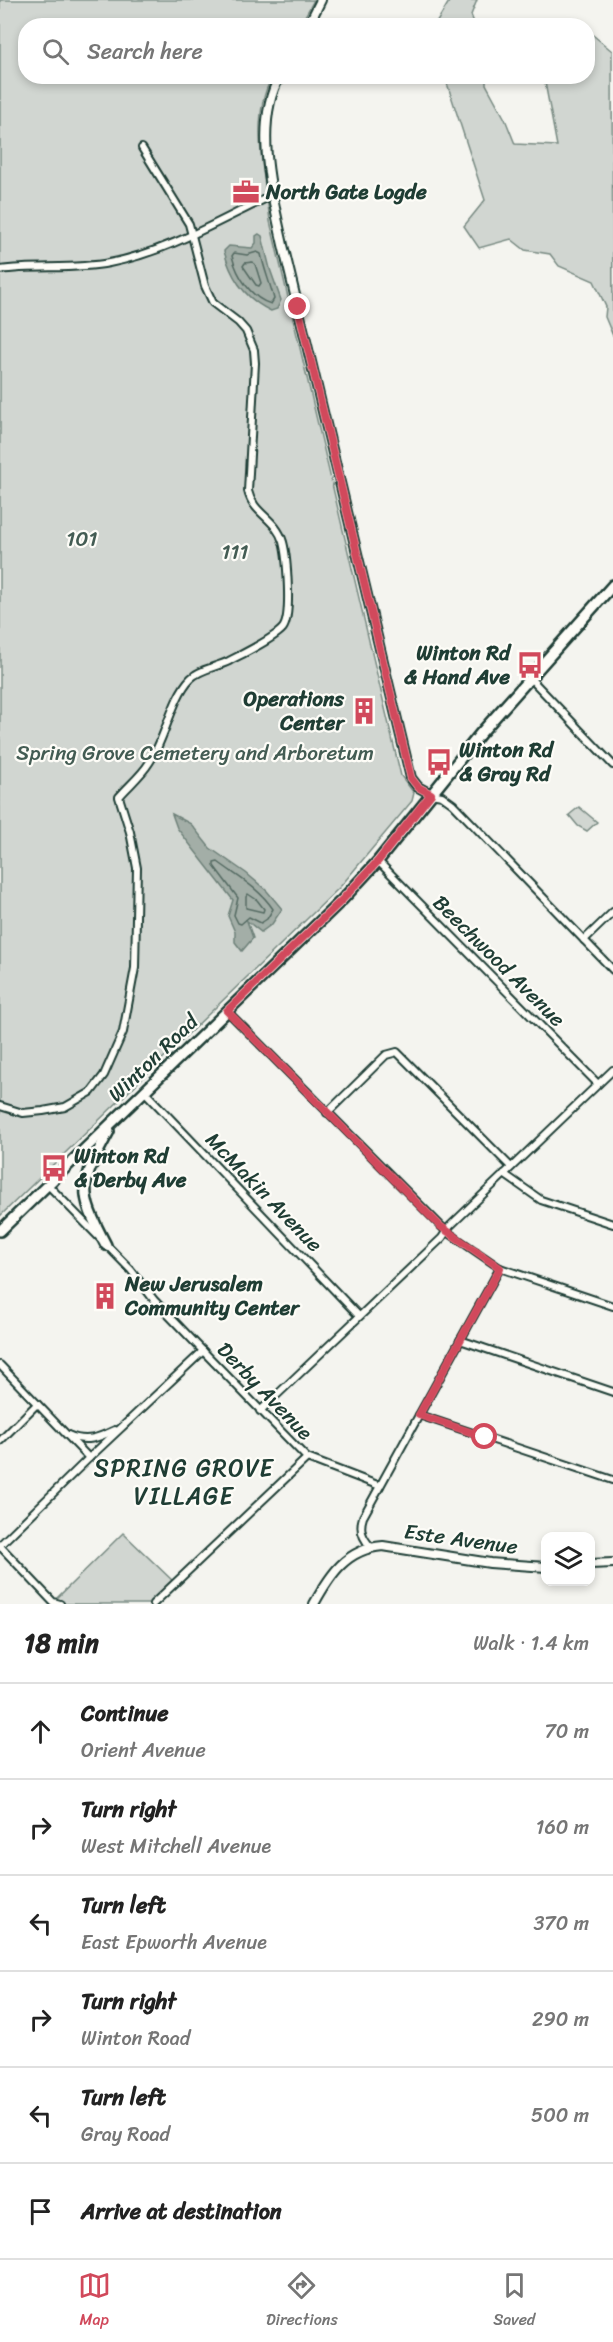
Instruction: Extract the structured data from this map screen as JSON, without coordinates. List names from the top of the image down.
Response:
{
  "streets": {
    "main road": ["Winton Road"],
    "street": [
      "Beechwood Avenue",
      "McMakin Avenue",
      "Derby Avenue",
      "Este Avenue"
    ]
  },
  "crossings": [
    ["Beechwood Avenue", "Winton Road"],
    ["Winton Road", "McMakin Avenue"],
    ["Winton Road", "Derby Avenue"]
  ],
  "districts": ["SPRING GROVE VILLAGE"],
  "parks": ["101", "111", "Spring Grove Cemetery and Arboretum"],
  "places": {
    "office": ["North Gate Logde"],
    "bus stop": ["Winton Rd & Hand Ave", "Winton Rd & Gray Rd", "Winton Rd & Derby Ave"],
    "building": ["Operations Center", "New Jerusalem Community Center"]
  },
  "page": {
    "search": "Search here",
    "heading": ["18 min", "Walk · 1.4 km"],
    "list": [
      ["Continue", "Orient Avenue", "70 m"],
      ["Turn right", "West Mitchell Avenue", "160 m"],
      ["Turn left", "East Epworth Avenue", "370 m"],
      ["Turn right", "Winton Road", "290 m"],
      ["Turn left", "Gray Road", "500 m"],
      "Arrive at destination"
    ],
    "nav": ["Map", "Directions", "Saved"]
  }
}
